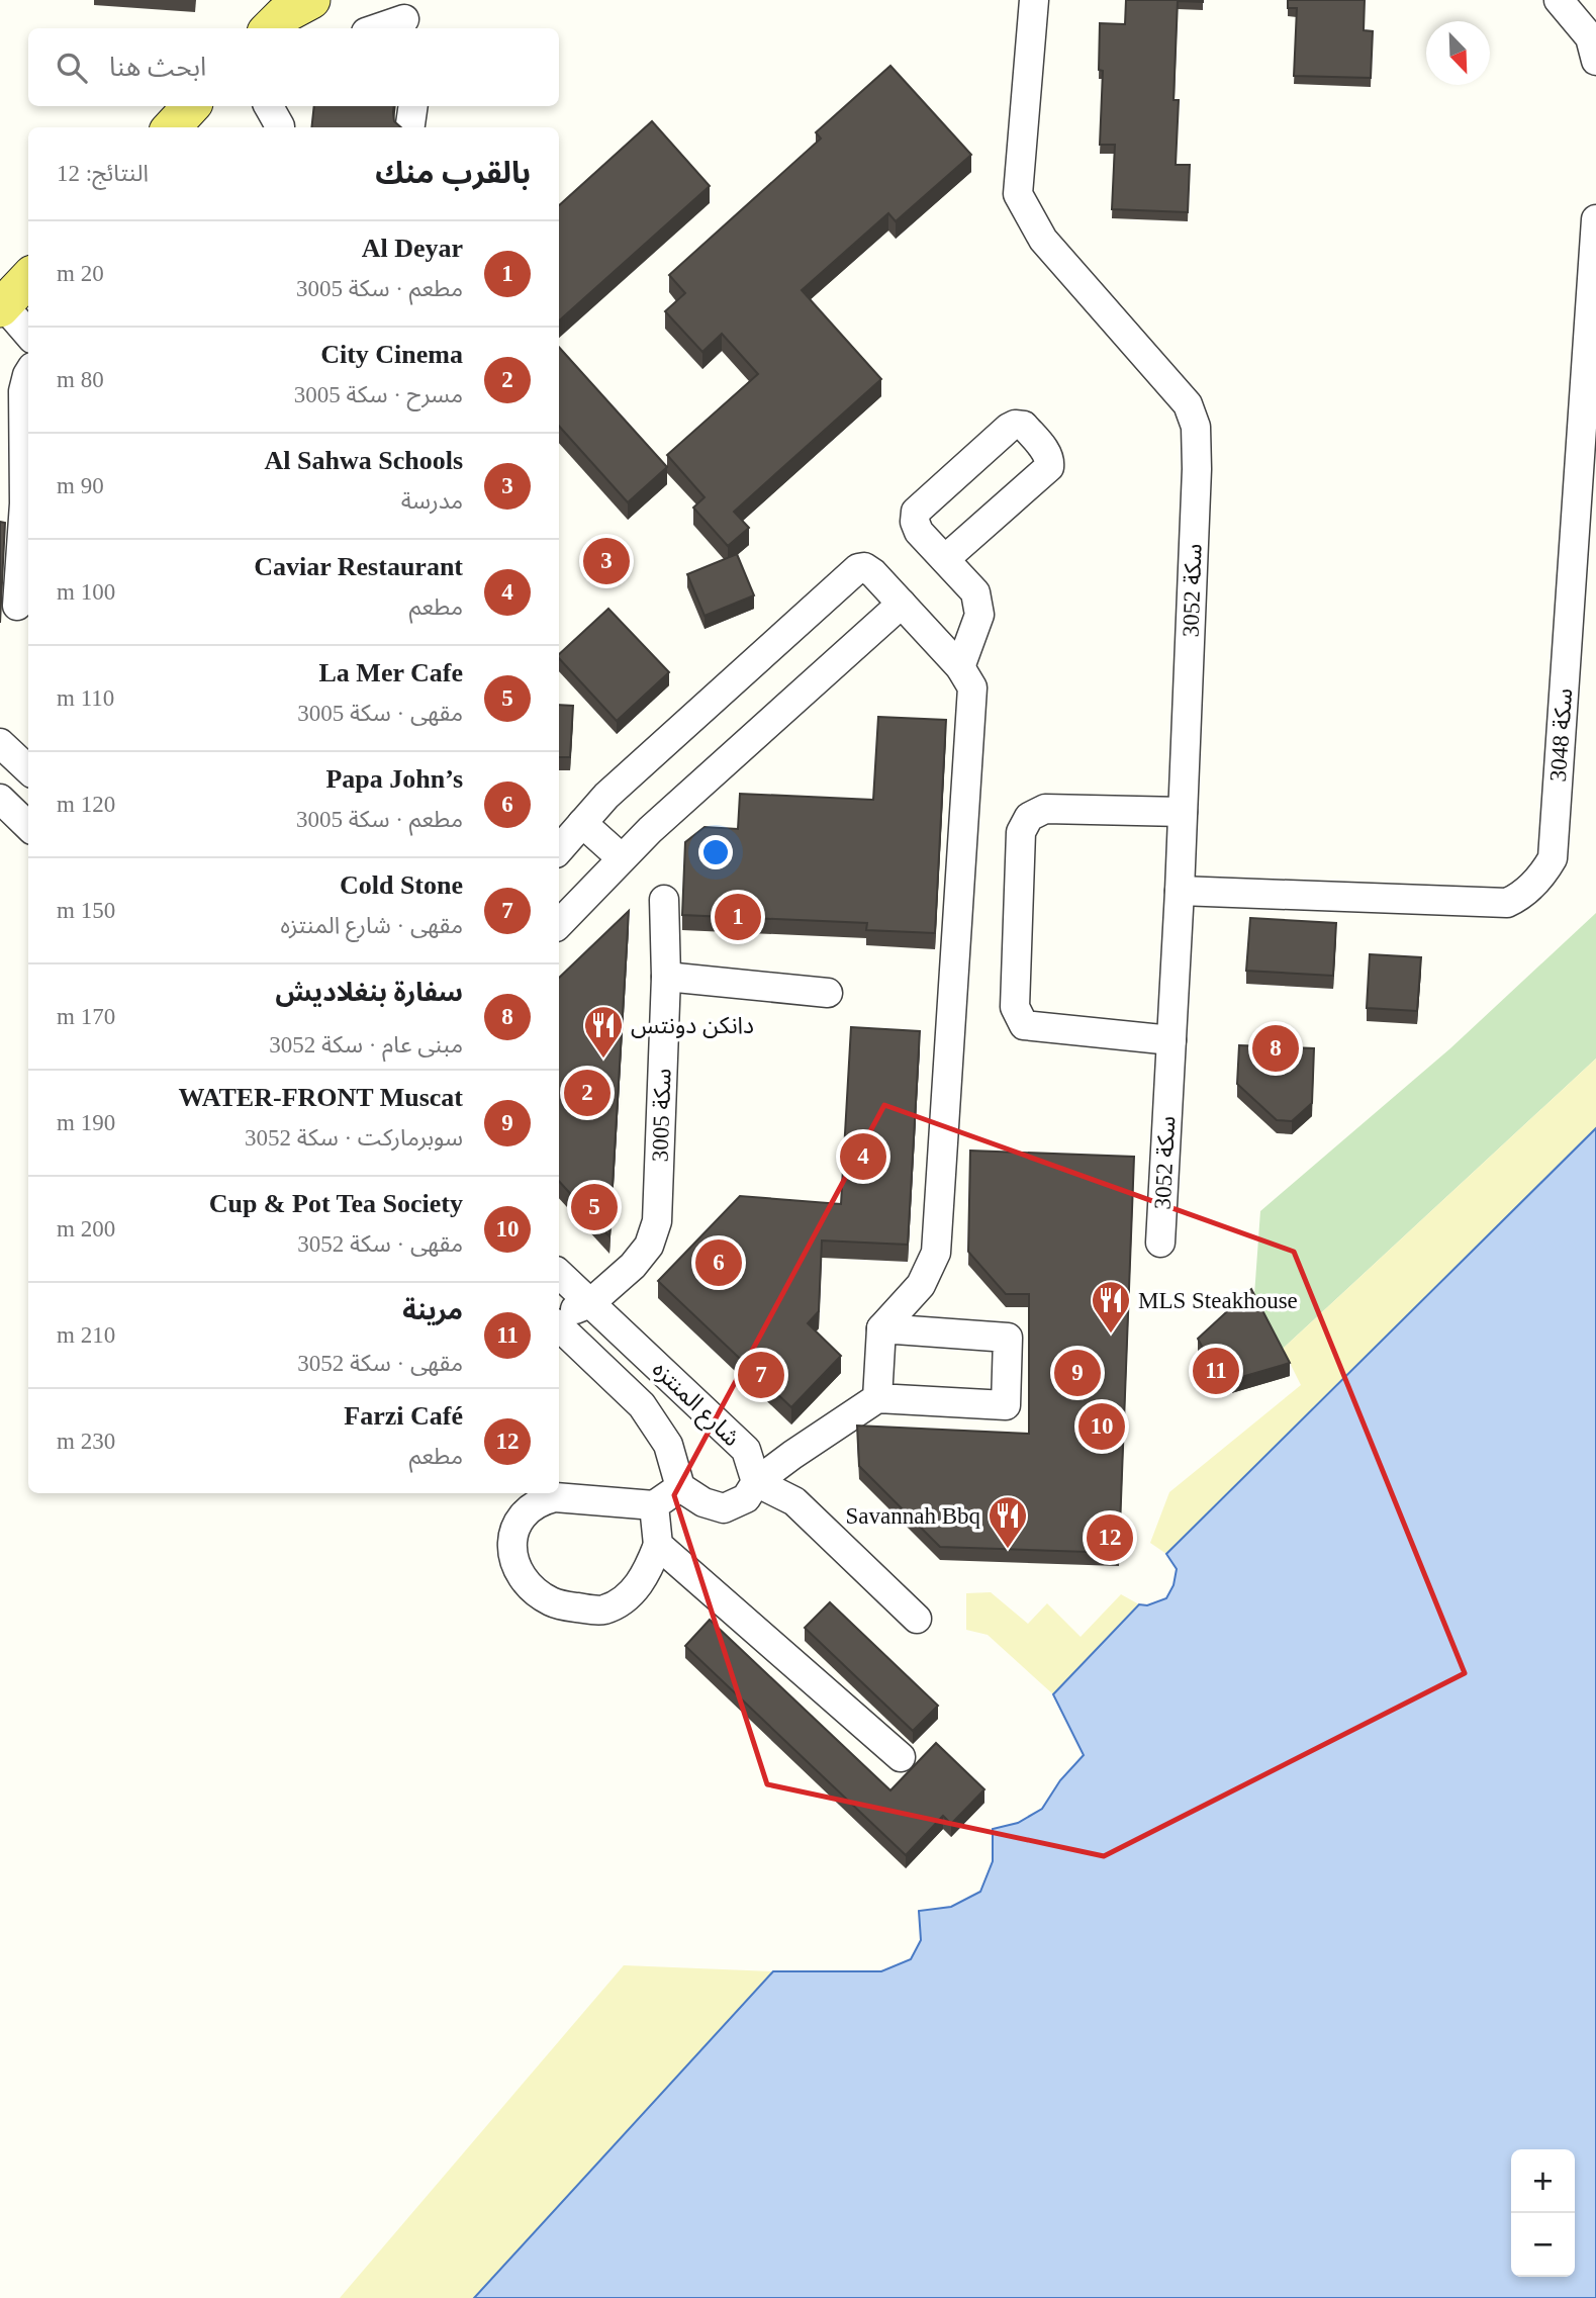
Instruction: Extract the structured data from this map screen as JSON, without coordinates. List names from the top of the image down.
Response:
{
  "streets": {
    "street": [
      "سكة 3052",
      "سكة 3048",
      "سكة 3005",
      "شارع المنتزه"
    ]
  },
  "crossings": [
    ["سكة 3052", "سكة 3048"],
    ["سكة 3005", "شارع المنتزه"]
  ],
  "places": {
    "restaurant": ["دانكن دونتس", "MLS Steakhouse", "Savannah Bbq"]
  },
  "north": "bottom right",
  "page": {
    "search": "ابحث هنا",
    "heading": ["بالقرب منك", "النتائج: 12"],
    "list": [
      {
        "mark": "1",
        "name": "Al Deyar",
        "note": "مطعم · سكة 3005",
        "value": "20 m"
      },
      {
        "mark": "2",
        "name": "City Cinema",
        "note": "مسرح · سكة 3005",
        "value": "80 m"
      },
      {
        "mark": "3",
        "name": "Al Sahwa Schools",
        "note": "مدرسة",
        "value": "90 m"
      },
      {
        "mark": "4",
        "name": "Caviar Restaurant",
        "note": "مطعم",
        "value": "100 m"
      },
      {
        "mark": "5",
        "name": "La Mer Cafe",
        "note": "مقهى · سكة 3005",
        "value": "110 m"
      },
      {
        "mark": "6",
        "name": "Papa John’s",
        "note": "مطعم · سكة 3005",
        "value": "120 m"
      },
      {
        "mark": "7",
        "name": "Cold Stone",
        "note": "مقهى · شارع المنتزه",
        "value": "150 m"
      },
      {
        "mark": "8",
        "name": "سفارة بنغلاديش",
        "note": "مبنى عام · سكة 3052",
        "value": "170 m"
      },
      {
        "mark": "9",
        "name": "WATER-FRONT Muscat",
        "note": "سوبرماركت · سكة 3052",
        "value": "190 m"
      },
      {
        "mark": "10",
        "name": "Cup & Pot Tea Society",
        "note": "مقهى · سكة 3052",
        "value": "200 m"
      },
      {
        "mark": "11",
        "name": "مرينة",
        "note": "مقهى · سكة 3052",
        "value": "210 m"
      },
      {
        "mark": "12",
        "name": "Farzi Café",
        "note": "مطعم",
        "value": "230 m"
      }
    ],
    "pins": [
      "3",
      "1",
      "8",
      "2",
      "4",
      "5",
      "6",
      "11",
      "9",
      "7",
      "10",
      "12"
    ],
    "map_buttons": ["+", "−"]
  }
}
